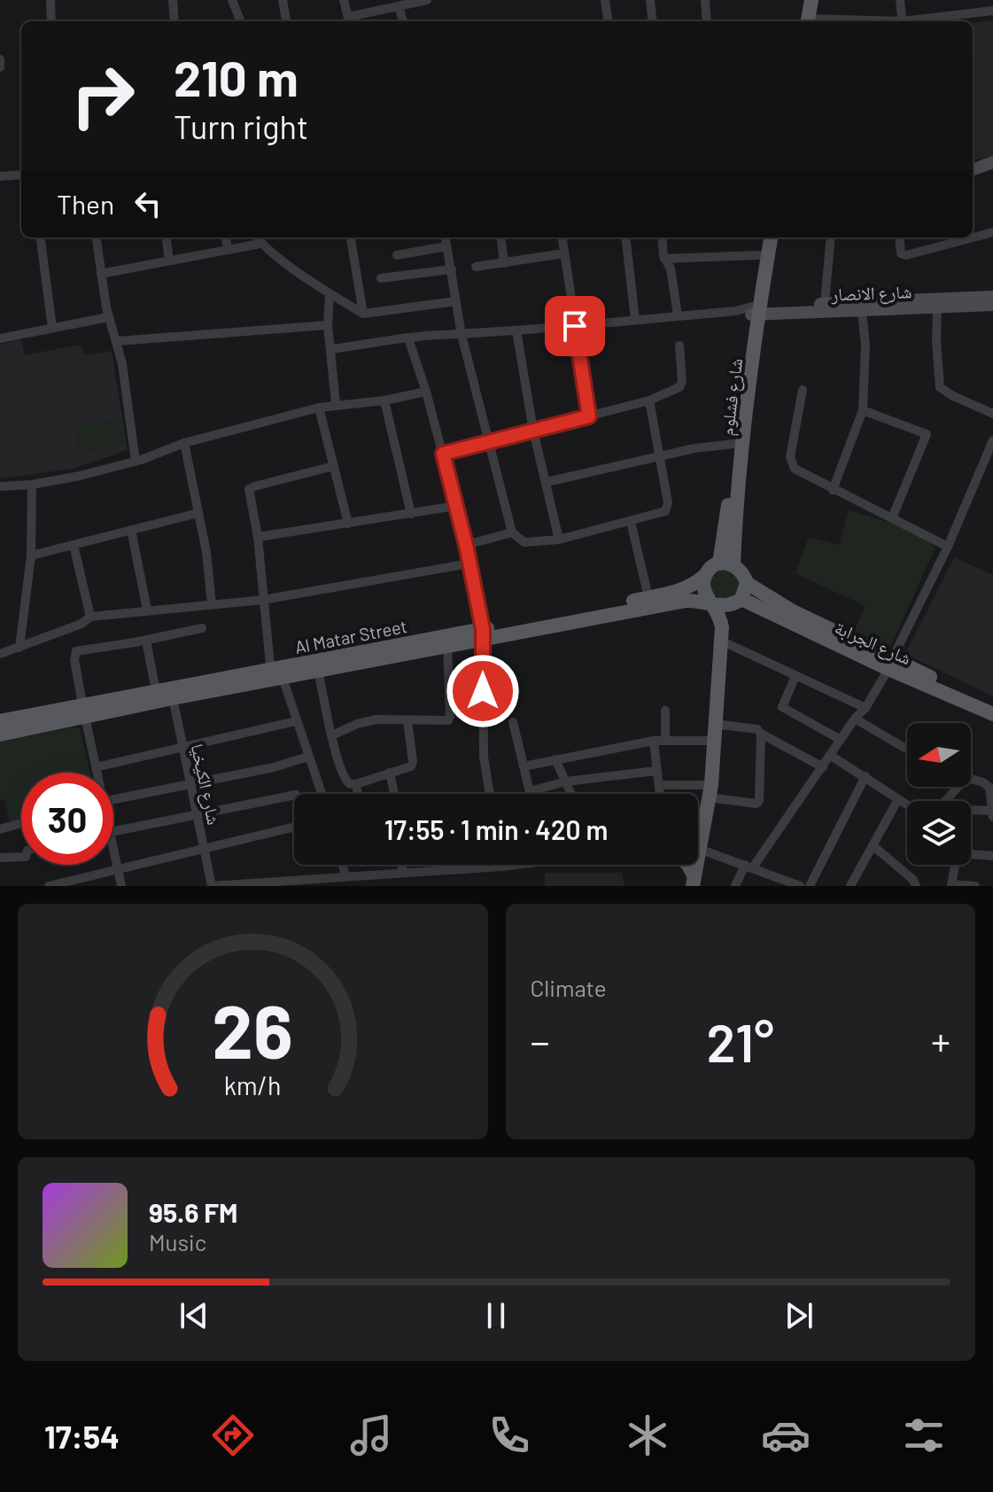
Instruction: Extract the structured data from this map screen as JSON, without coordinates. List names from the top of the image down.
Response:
{
  "streets": {
    "main road": [
      "شارع الانصار",
      "شارع فشلوم",
      "Al Matar Street",
      "شارع الجرابة"
    ],
    "street": ["شارع الكيخيا"]
  },
  "crossings": [
    ["شارع الانصار", "شارع فشلوم"],
    ["شارع فشلوم", "Al Matar Street"],
    ["شارع فشلوم", "شارع الجرابة"],
    ["Al Matar Street", "شارع الجرابة"],
    ["Al Matar Street", "شارع الكيخيا"]
  ],
  "north": "left",
  "page": {
    "turn": ["210 m", "Turn right"],
    "then": "Then",
    "limit": "30",
    "trip": "17:55 · 1 min · 420 m",
    "tile": "Climate",
    "heat": ["−", "21°", "+"],
    "song": ["95.6 FM", "Music"],
    "tabs": "17:54",
    "gauge": ["26", "km/h"]
  }
}
